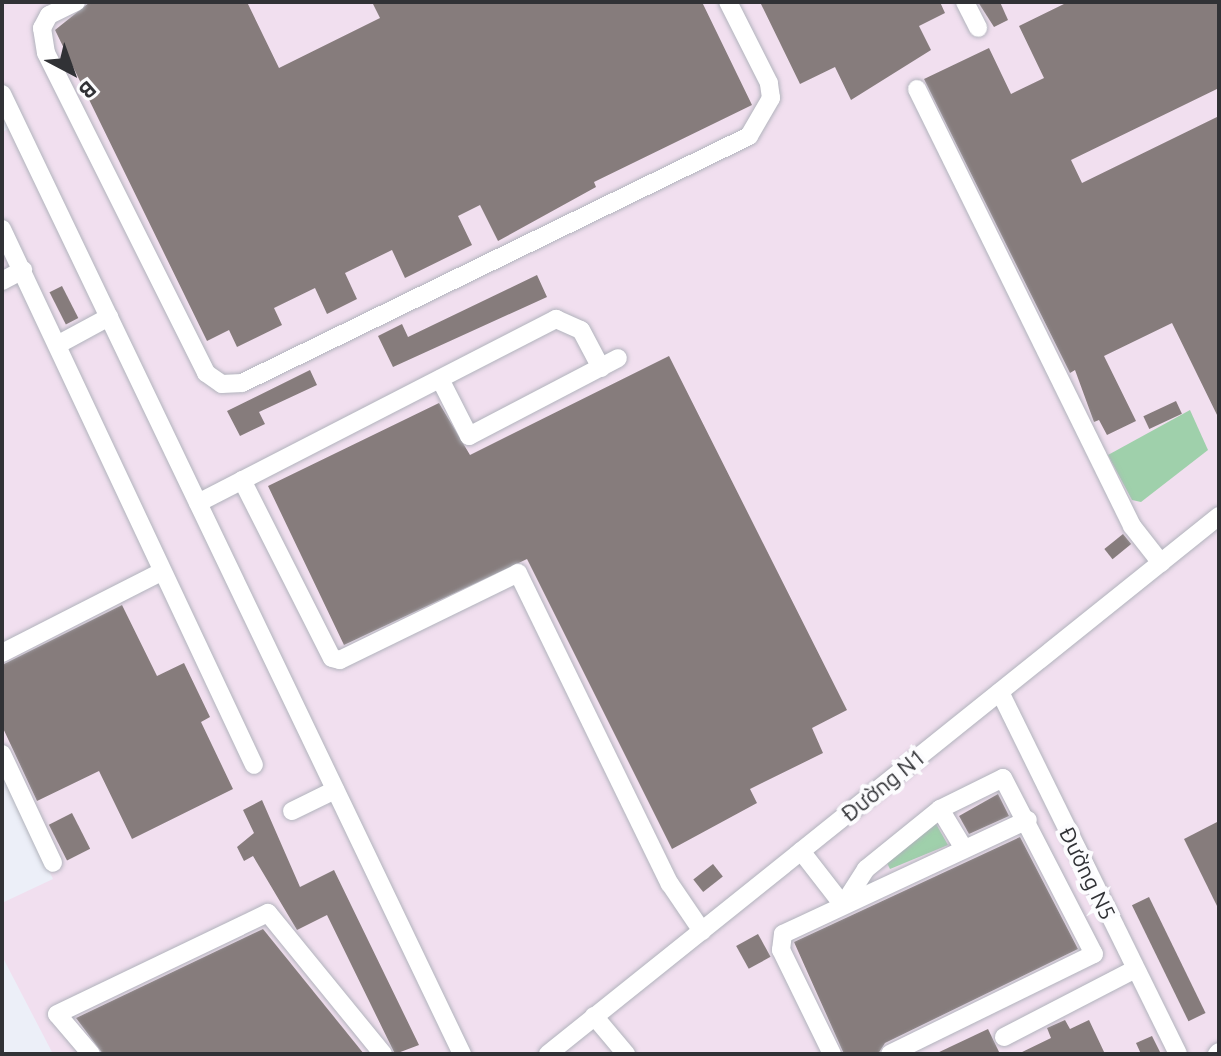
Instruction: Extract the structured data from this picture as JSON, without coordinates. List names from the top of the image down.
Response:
{
  "streets": {
    "street": ["Đường N1", "Đường N5"]
  },
  "crossings": [
    ["Đường N1", "Đường N5"]
  ],
  "north": "bottom right"
}
